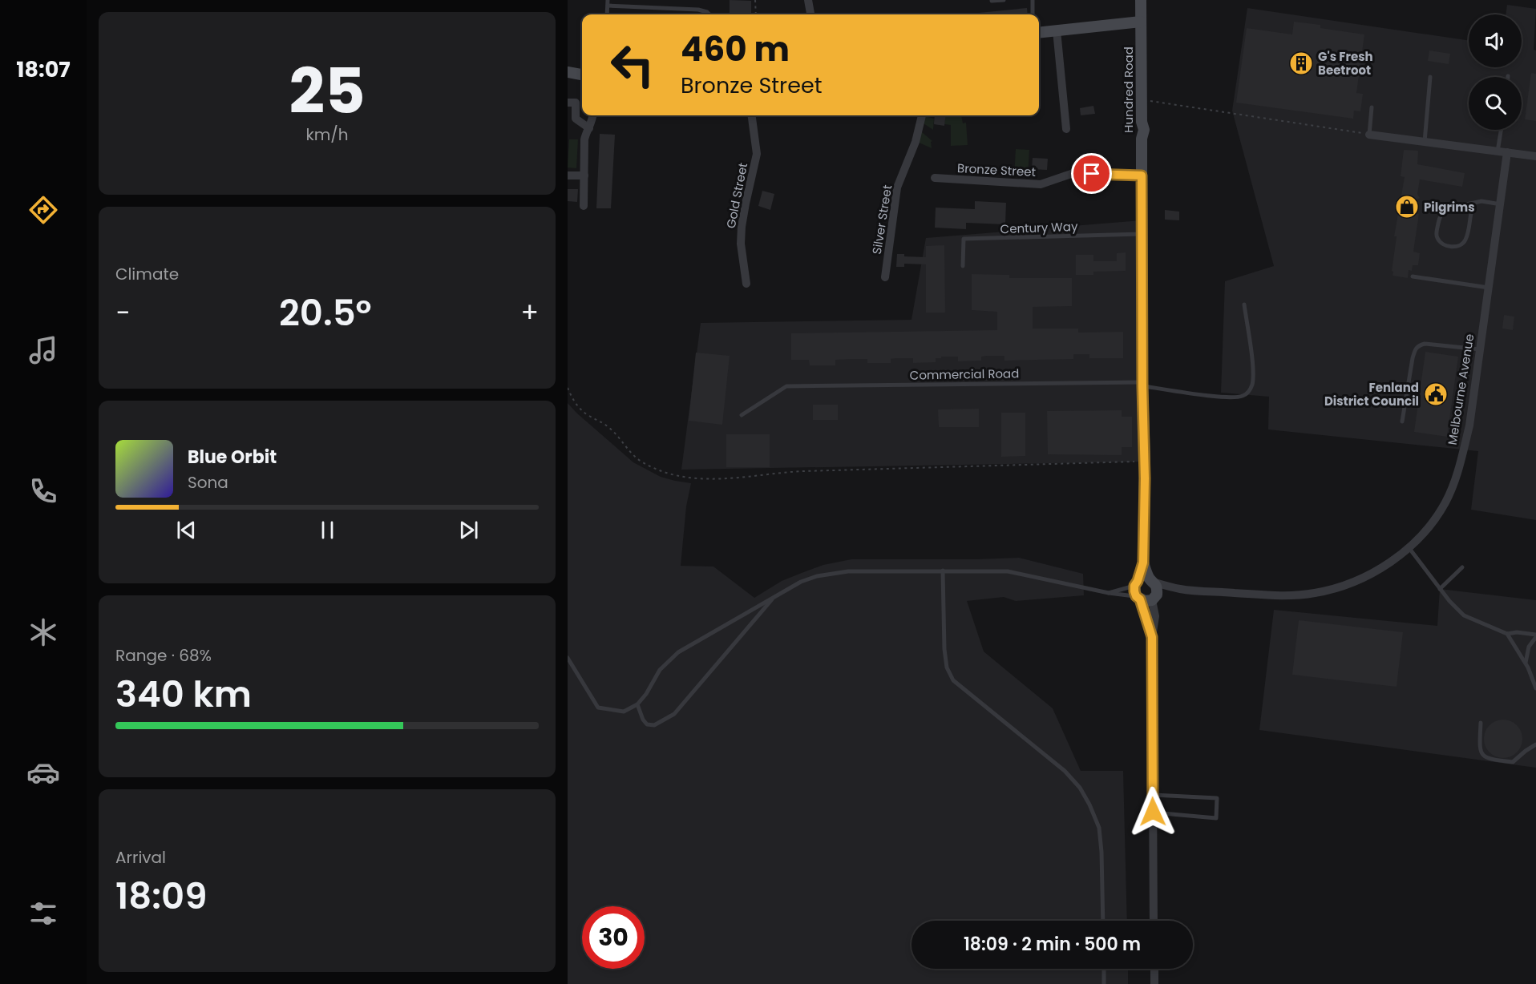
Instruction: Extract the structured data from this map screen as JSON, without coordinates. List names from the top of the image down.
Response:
{
  "streets": {
    "street": [
      "Hundred Road",
      "Bronze Street",
      "Gold Street",
      "Silver Street",
      "Melbourne Avenue"
    ],
    "lane": ["Century Way", "Commercial Road"]
  },
  "crossings": [
    ["Hundred Road", "Bronze Street"],
    ["Hundred Road", "Century Way"],
    ["Hundred Road", "Commercial Road"],
    ["Hundred Road", "Melbourne Avenue"]
  ],
  "places": {
    "building": ["G's Fresh Beetroot"],
    "shop": ["Pilgrims"],
    "public building": ["Fenland District Council"]
  },
  "page": {
    "tabs": "18:07",
    "tile": [
      ["25", "km/h"],
      "Climate",
      ["Range · 68%", "340 km"],
      ["Arrival", "18:09"]
    ],
    "turn": ["460 m", "Bronze Street"],
    "heat": ["−", "20.5°", "+"],
    "song": ["Blue Orbit", "Sona"],
    "limit": "30",
    "trip": "18:09 · 2 min · 500 m"
  }
}
